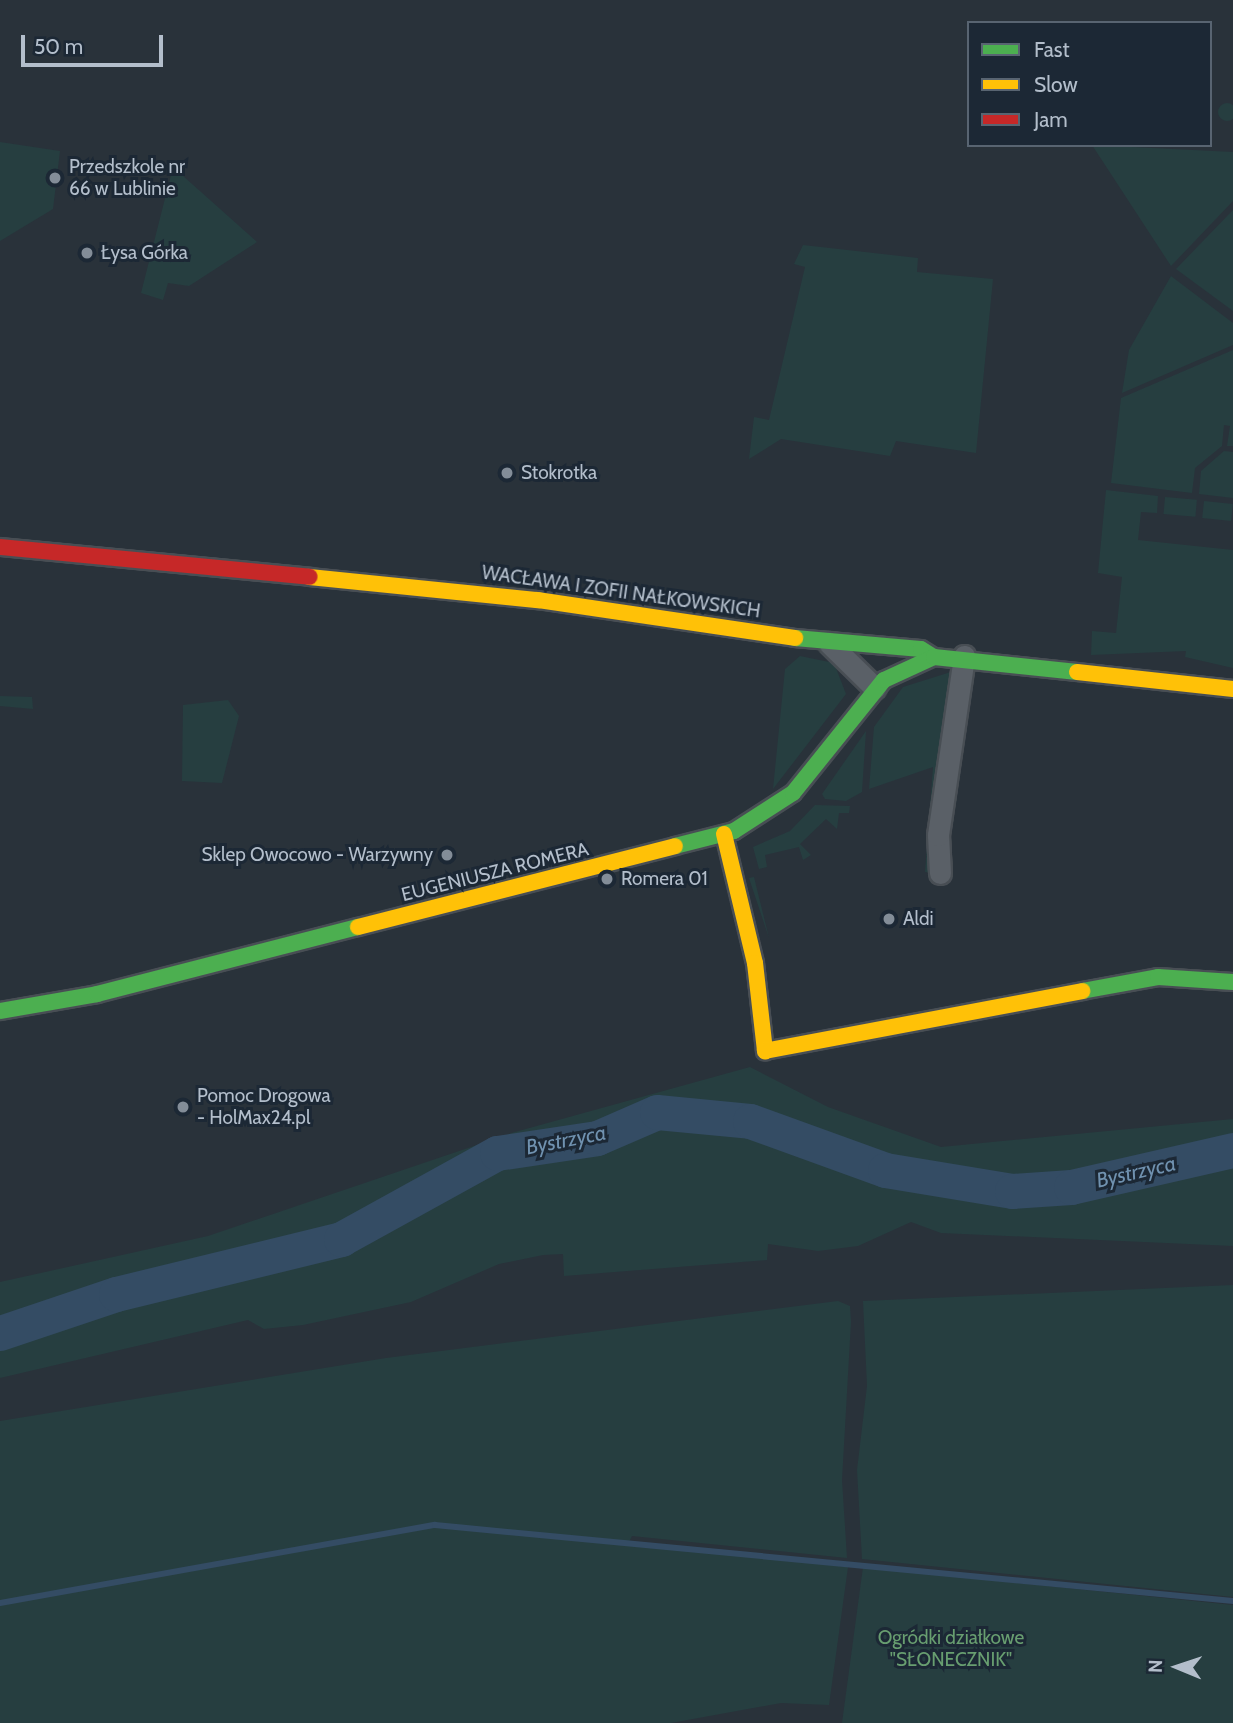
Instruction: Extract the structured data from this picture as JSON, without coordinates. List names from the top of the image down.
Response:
{
  "streets": {
    "street": ["WACŁAWA I ZOFII NAŁKOWSKICH", "EUGENIUSZA ROMERA"]
  },
  "crossings": [
    ["WACŁAWA I ZOFII NAŁKOWSKICH", "EUGENIUSZA ROMERA"]
  ],
  "water": ["Bystrzyca"],
  "parks": ["Ogródki działkowe \"SŁONECZNIK\""],
  "places": [
    "Przedszkole nr 66 w Lublinie",
    "Łysa Górka",
    "Stokrotka",
    "Sklep Owocowo - Warzywny",
    "Romera 01",
    "Aldi",
    "Pomoc Drogowa - HolMax24.pl"
  ],
  "legend": ["Fast", "Slow", "Jam"],
  "scale_bar": "50 m",
  "north": "left"
}
